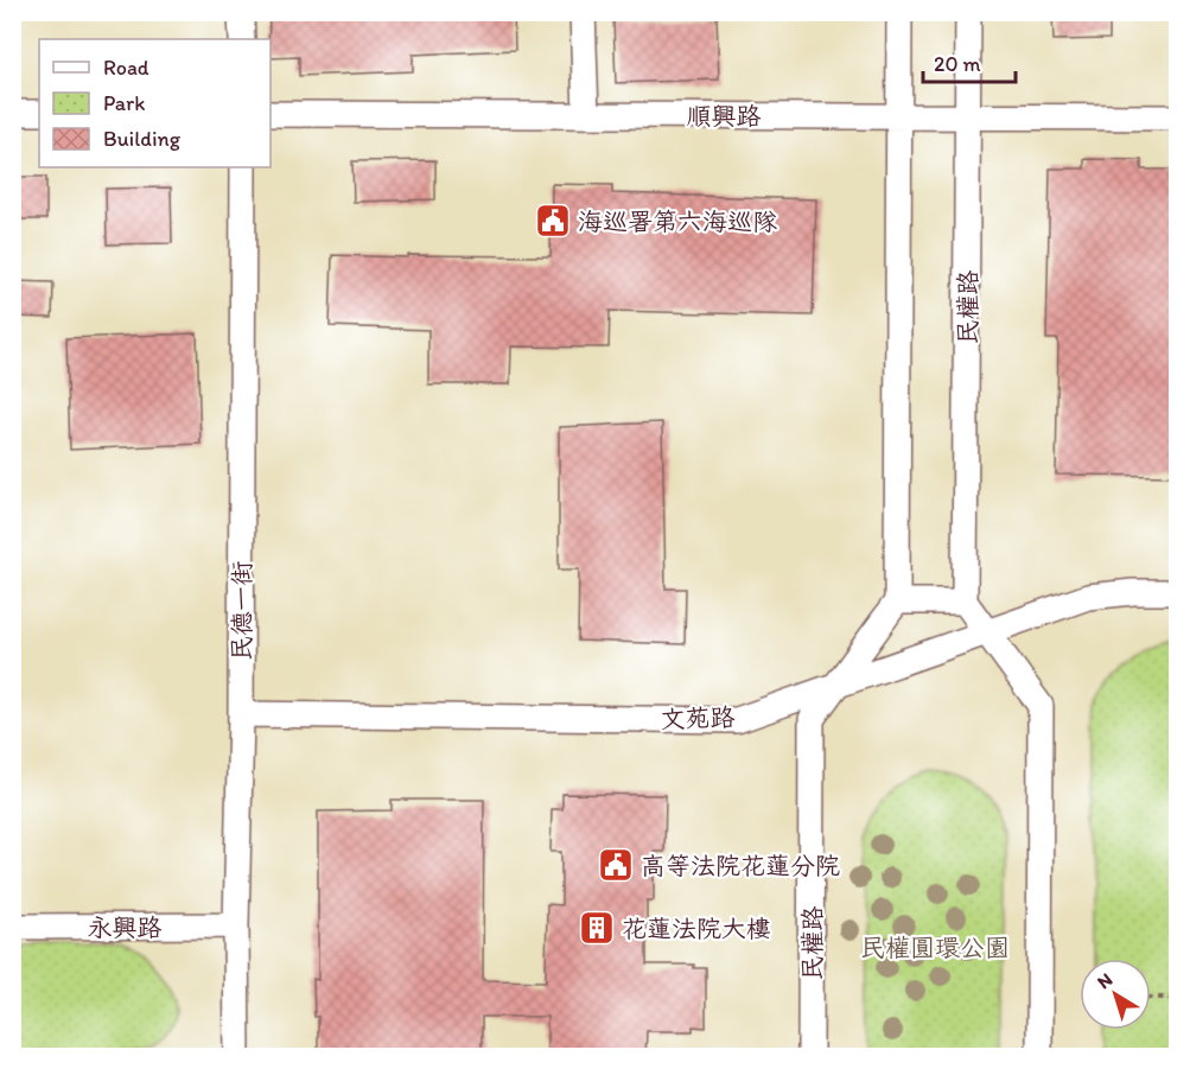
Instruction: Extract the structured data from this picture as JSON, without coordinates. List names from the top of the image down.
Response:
{
  "streets": {
    "street": [
      "順興路",
      "民權路",
      "民德一街",
      "文苑路",
      "永興路"
    ]
  },
  "crossings": [
    ["順興路", "民權路"],
    ["民權路", "文苑路"],
    ["民德一街", "文苑路"],
    ["民德一街", "永興路"]
  ],
  "parks": ["民權圓環公園"],
  "places": {
    "public building": ["海巡署第六海巡隊", "高等法院花蓮分院"],
    "building": ["花蓮法院大樓"]
  },
  "legend": ["Road", "Park", "Building"],
  "scale_bar": "20 m",
  "north": "top left"
}
